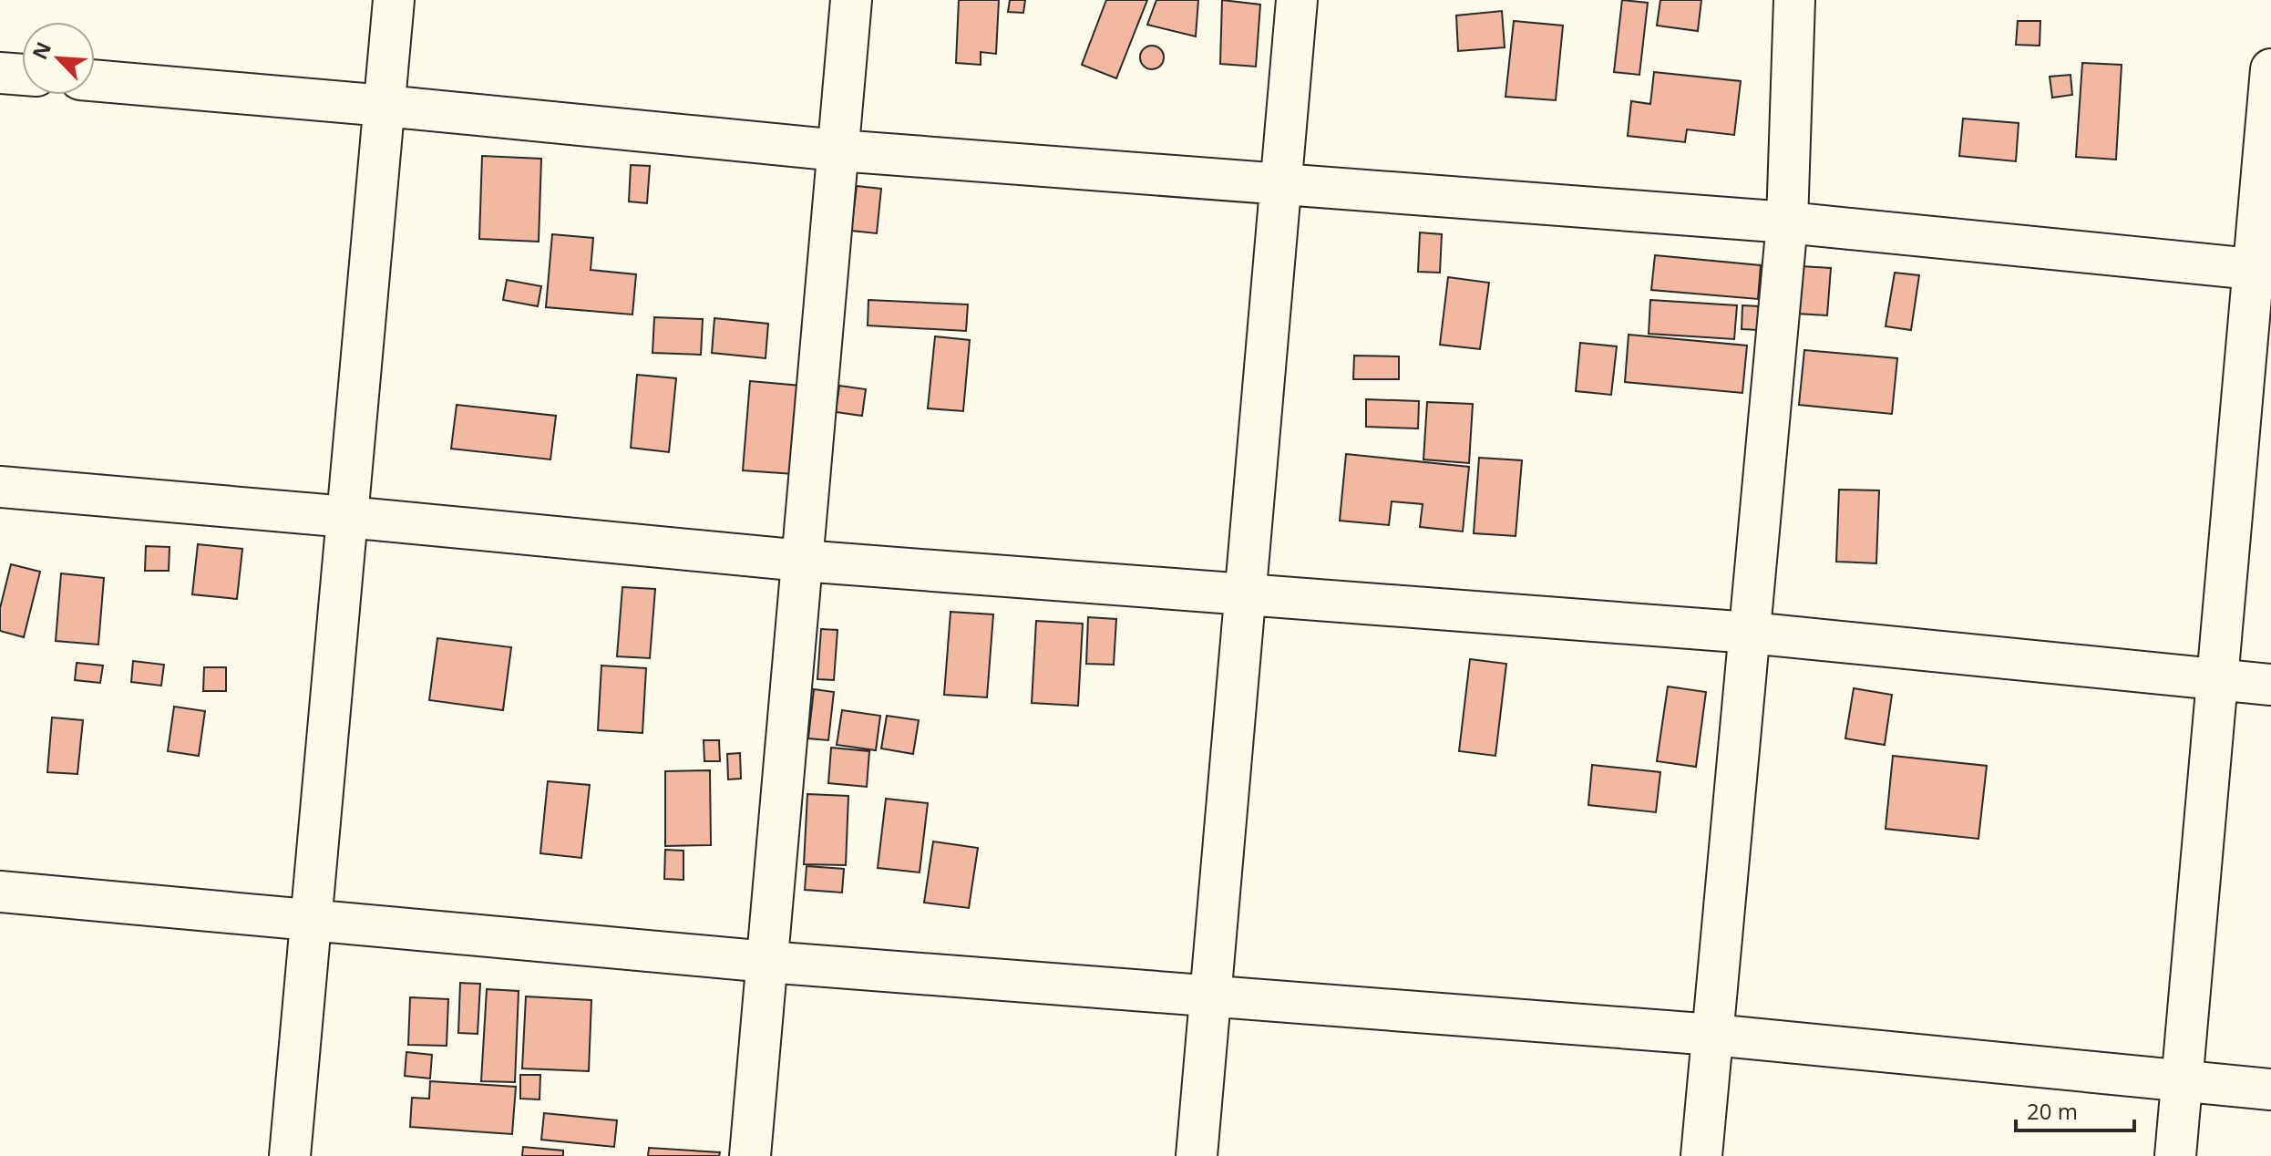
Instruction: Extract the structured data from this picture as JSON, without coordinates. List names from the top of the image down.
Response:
{
  "scale_bar": "20 m",
  "north": "top left"
}
